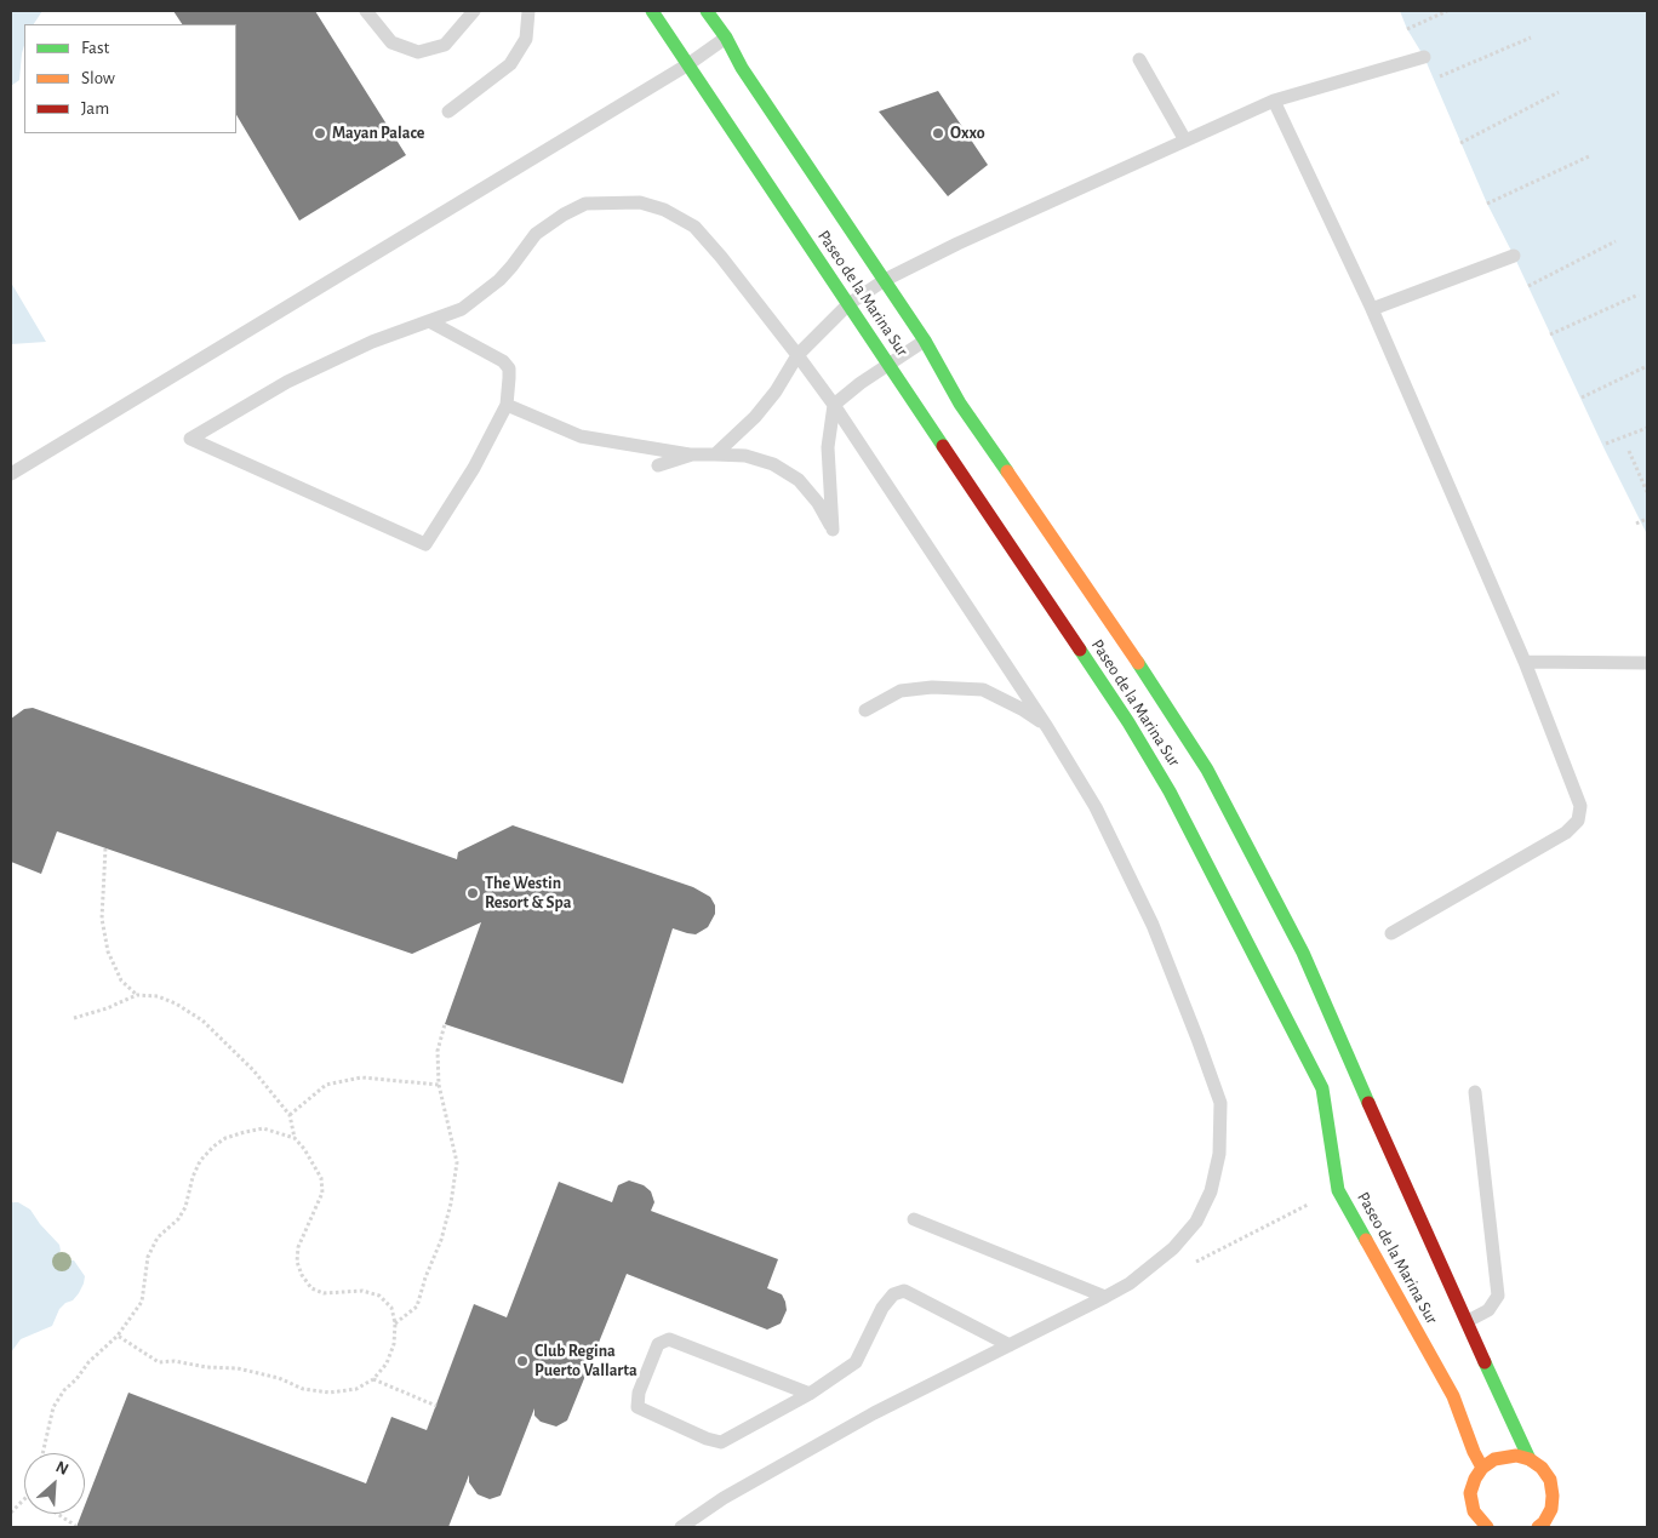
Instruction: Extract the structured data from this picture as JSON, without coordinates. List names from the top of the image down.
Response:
{
  "streets": {
    "street": ["Paseo de la Marina Sur"]
  },
  "places": [
    "Mayan Palace",
    "Oxxo",
    "The Westin Resort & Spa",
    "Club Regina Puerto Vallarta"
  ],
  "legend": ["Fast", "Slow", "Jam"],
  "north": "top right"
}
